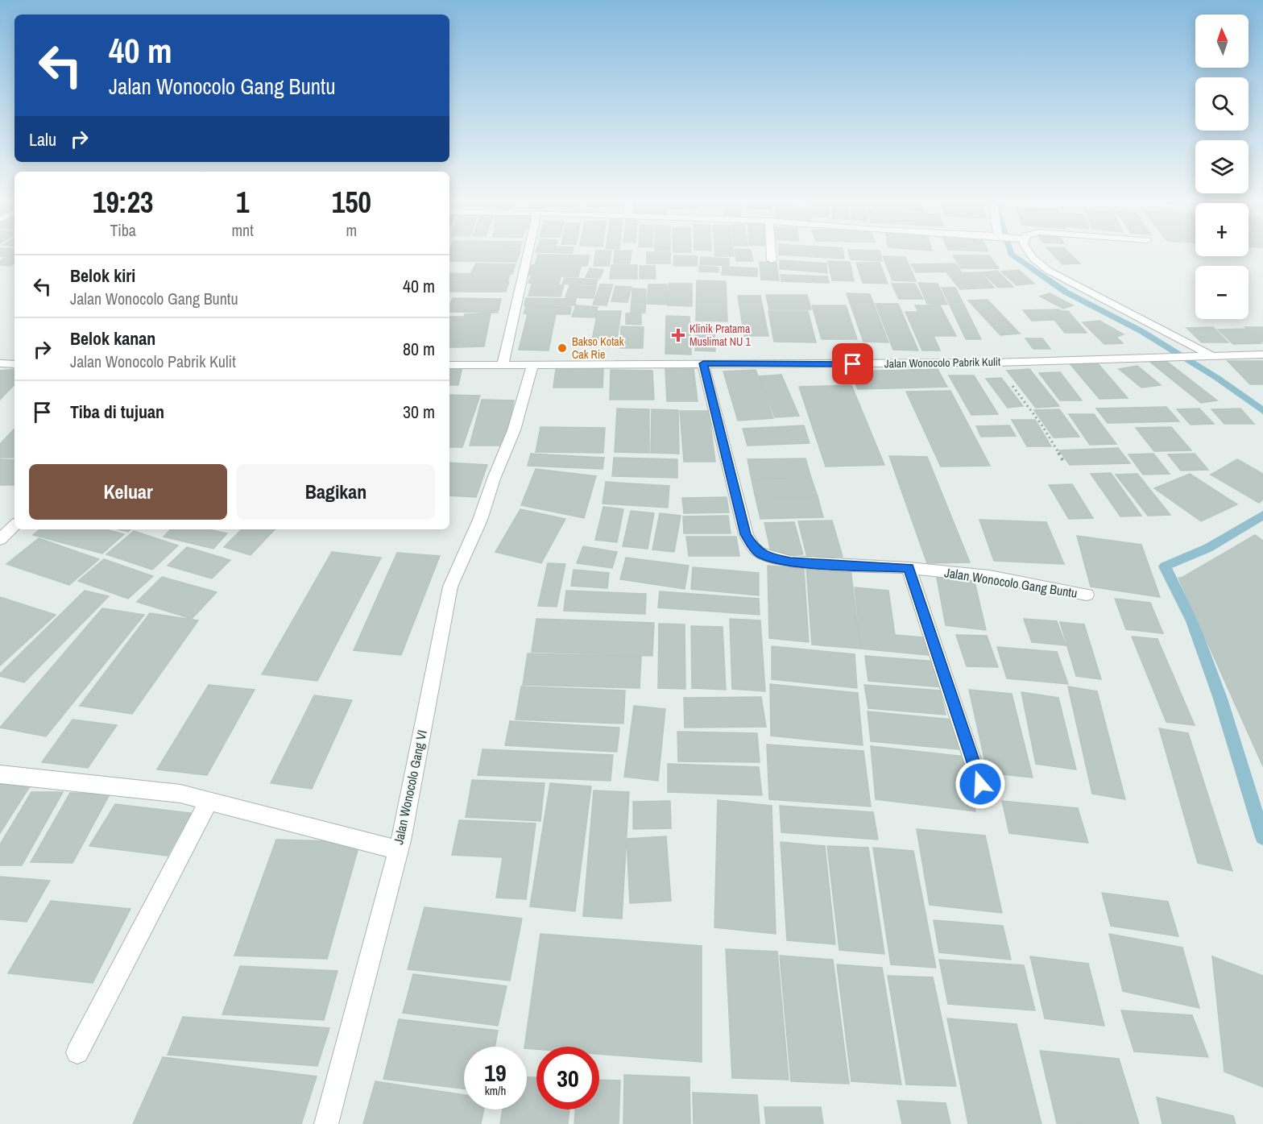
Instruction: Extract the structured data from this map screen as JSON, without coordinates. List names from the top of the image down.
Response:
{
  "streets": {
    "street": ["Jalan Wonocolo Pabrik Kulit", "Jalan Wonocolo Gang Buntu", "Jalan Wonocolo Gang VI"]
  },
  "crossings": [
    ["Jalan Wonocolo Pabrik Kulit", "Jalan Wonocolo Gang Buntu"],
    ["Jalan Wonocolo Pabrik Kulit", "Jalan Wonocolo Gang VI"]
  ],
  "places": {
    "health": ["Klinik Pratama Muslimat NU 1"],
    "other": ["Bakso Kotak Cak Rie"]
  },
  "north": "top",
  "page": {
    "map_buttons": ["+", "−"],
    "turn": ["40 m", "Jalan Wonocolo Gang Buntu"],
    "then": "Lalu",
    "eta": [
      "19:23",
      "Tiba",
      "1",
      "mnt",
      "150",
      "m"
    ],
    "list": [
      {
        "name": "Belok kiri",
        "note": "Jalan Wonocolo Gang Buntu",
        "value": "40 m"
      },
      {
        "name": "Belok kanan",
        "note": "Jalan Wonocolo Pabrik Kulit",
        "value": "80 m"
      },
      {
        "name": "Tiba di tujuan",
        "value": "30 m"
      }
    ],
    "buttons": ["Keluar", "Bagikan"],
    "speed": "19 km/h",
    "limit": "30"
  }
}
